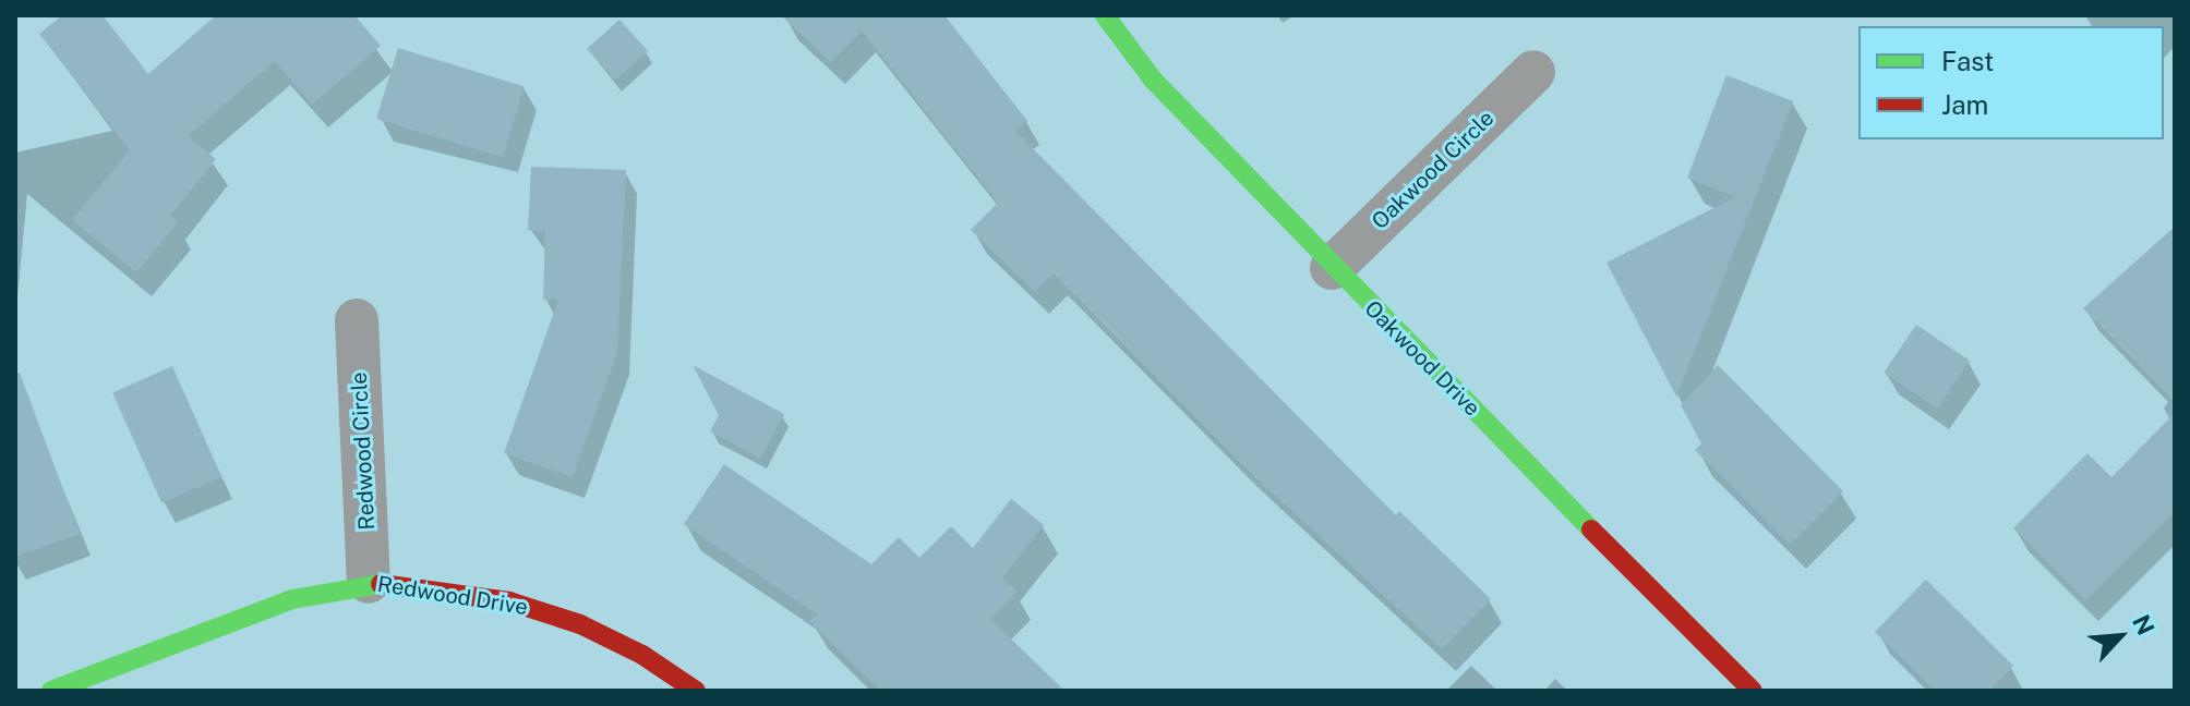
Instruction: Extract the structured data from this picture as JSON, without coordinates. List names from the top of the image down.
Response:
{
  "streets": {
    "street": [
      "Oakwood Circle",
      "Oakwood Drive",
      "Redwood Circle",
      "Redwood Drive"
    ]
  },
  "crossings": [
    ["Oakwood Circle", "Oakwood Drive"],
    ["Redwood Circle", "Redwood Drive"]
  ],
  "legend": ["Fast", "Jam"],
  "north": "top right"
}
